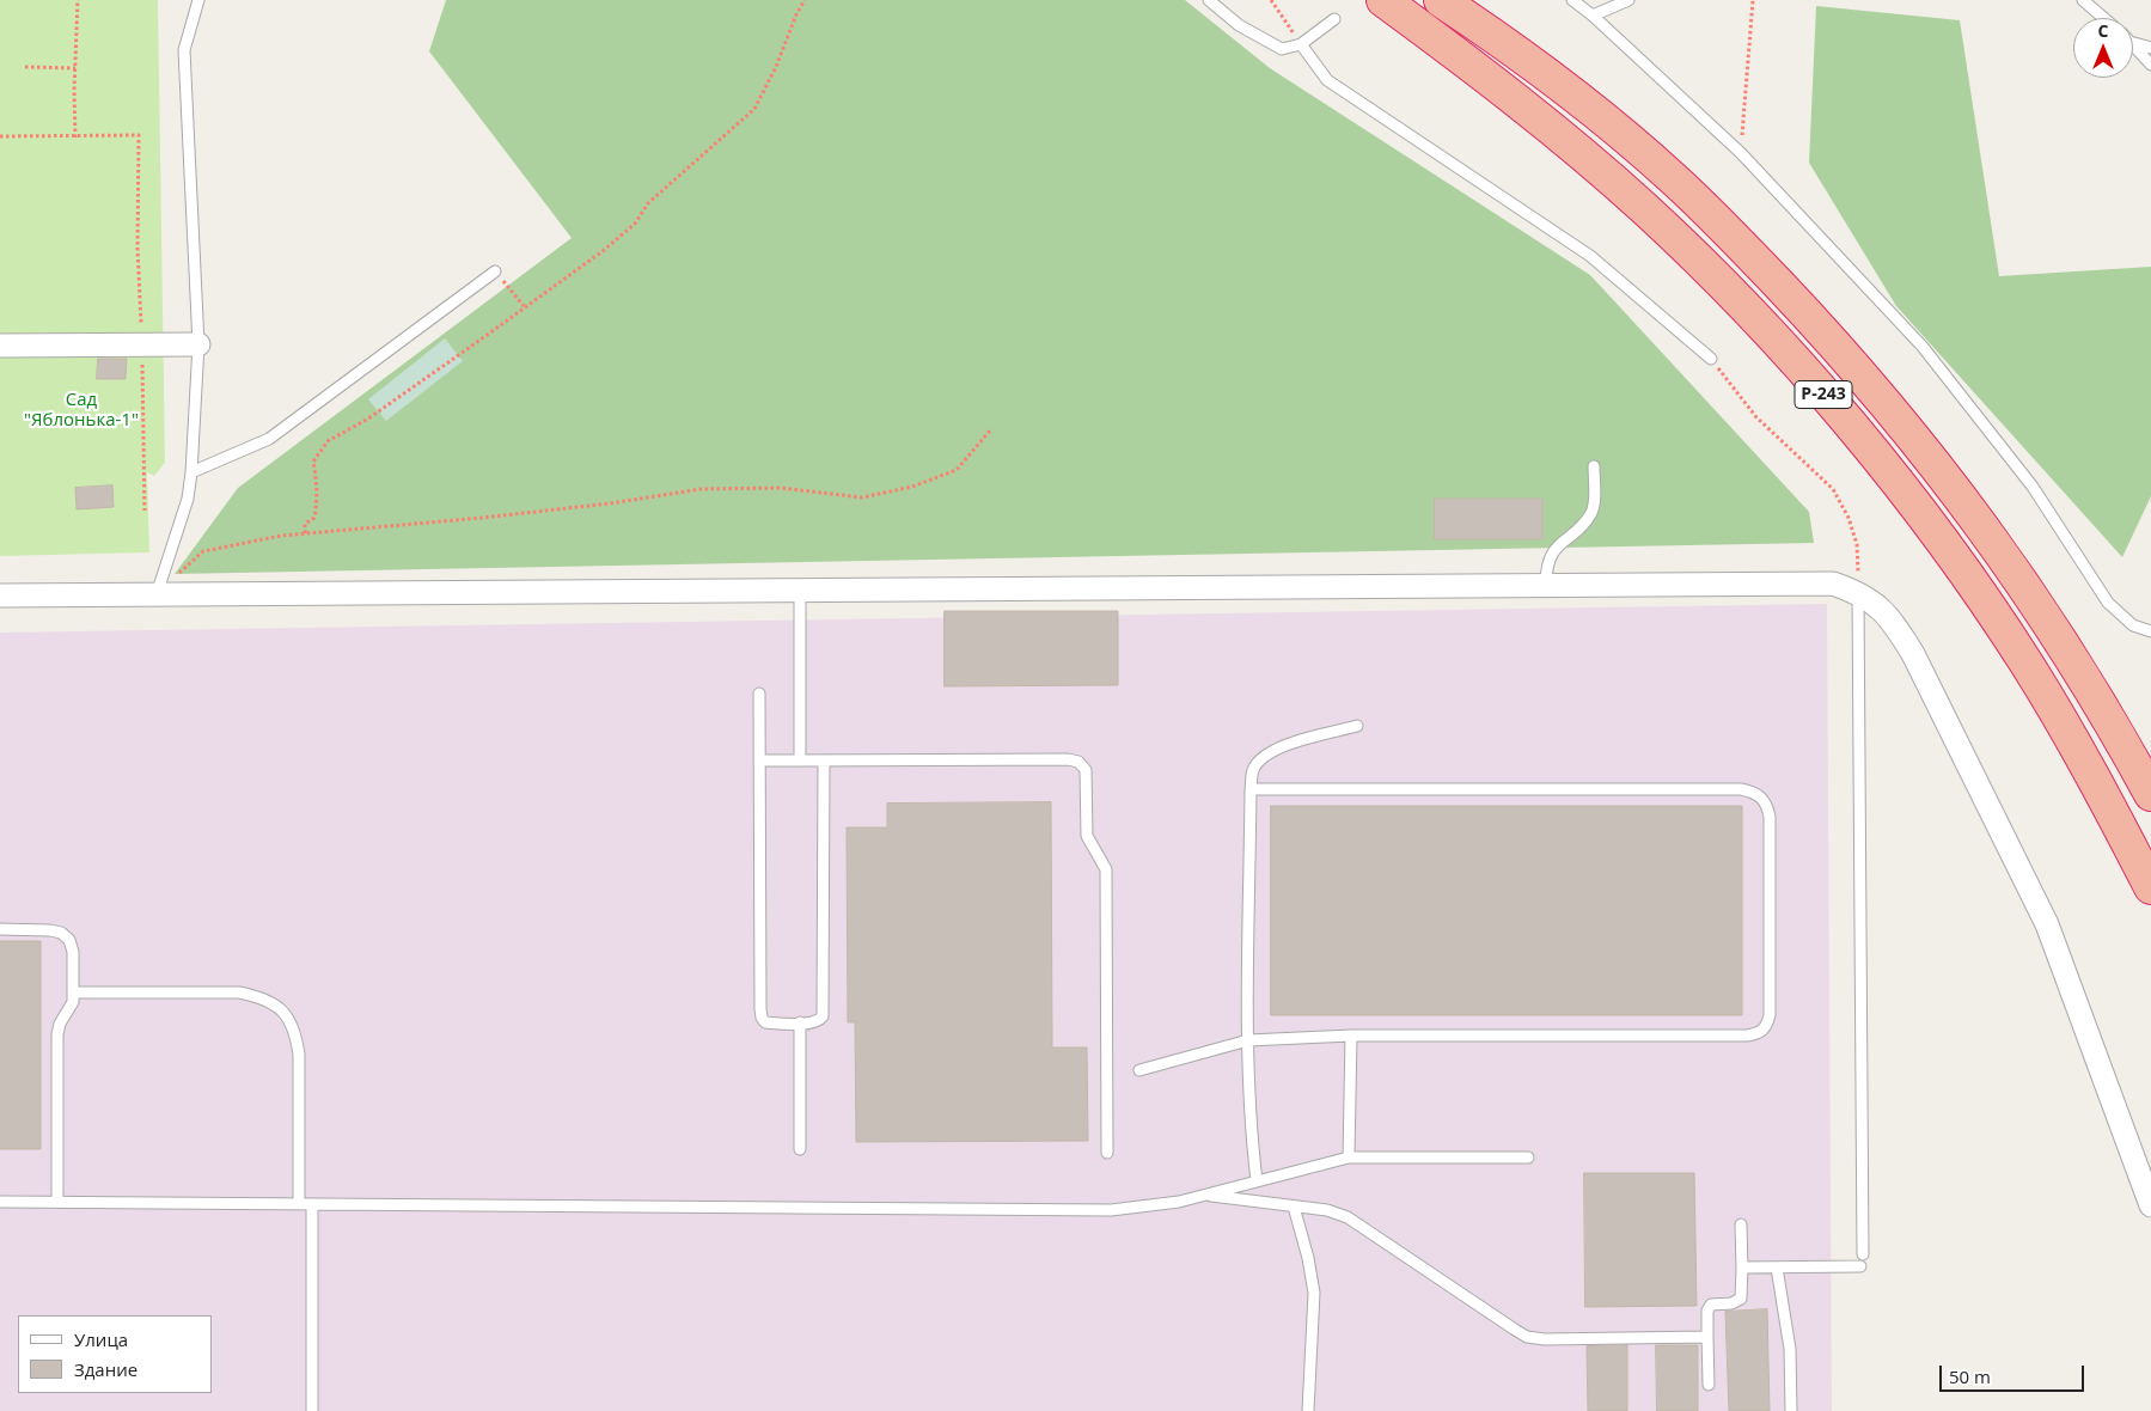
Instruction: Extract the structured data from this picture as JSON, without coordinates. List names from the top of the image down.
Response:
{
  "streets": {
    "highway": ["Р-243"]
  },
  "parks": ["Сад \"Яблонька-1\""],
  "legend": ["Улица", "Здание"],
  "scale_bar": "50 m",
  "north": "top"
}
